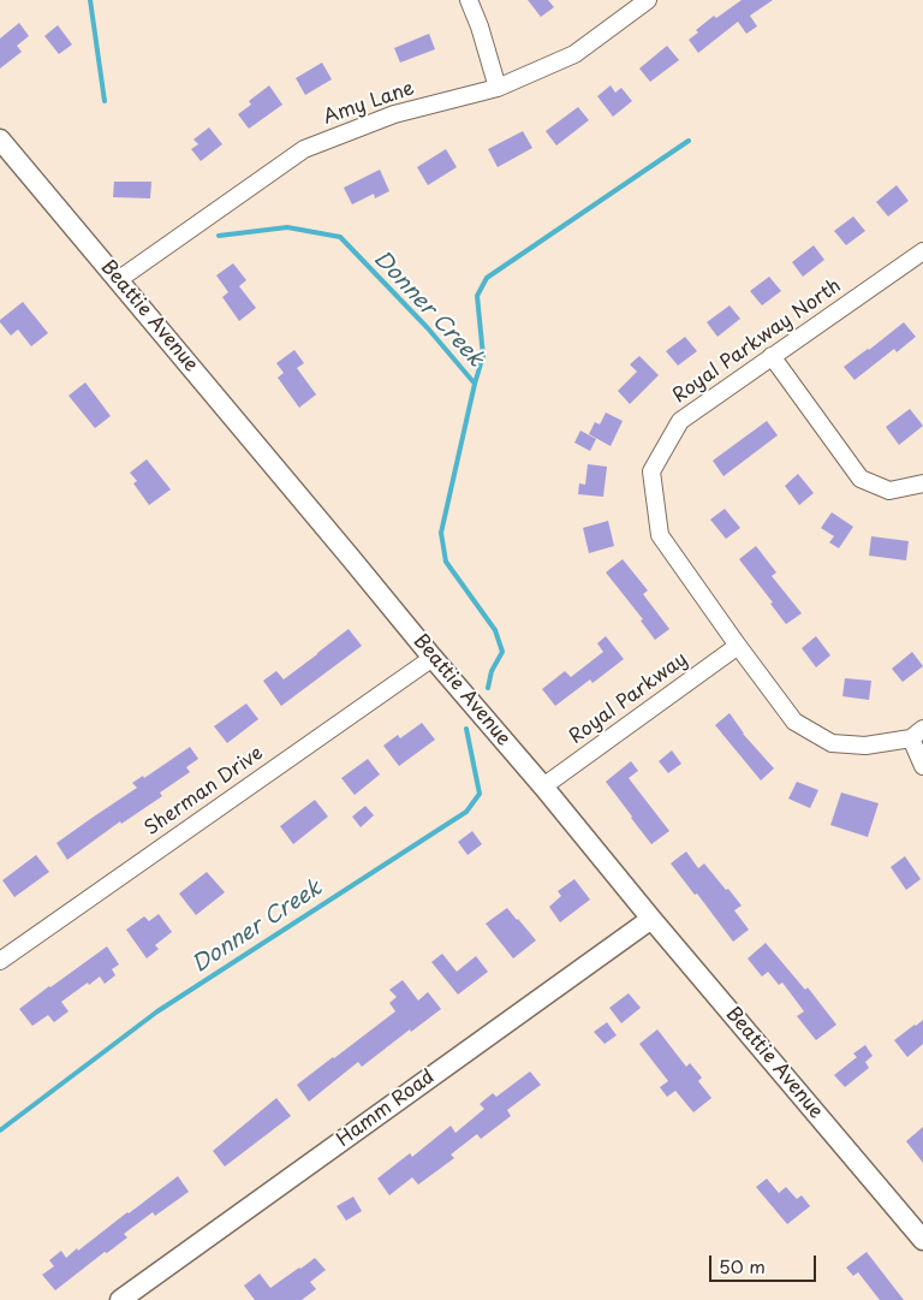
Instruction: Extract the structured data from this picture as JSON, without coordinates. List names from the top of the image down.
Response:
{
  "streets": {
    "street": [
      "Amy Lane",
      "Beattie Avenue",
      "Royal Parkway North",
      "Royal Parkway",
      "Sherman Drive",
      "Hamm Road"
    ]
  },
  "crossings": [
    ["Amy Lane", "Beattie Avenue"],
    ["Beattie Avenue", "Royal Parkway"],
    ["Beattie Avenue", "Sherman Drive"],
    ["Beattie Avenue", "Hamm Road"],
    ["Royal Parkway North", "Royal Parkway"]
  ],
  "water": ["Donner Creek"],
  "scale_bar": "50 m"
}
